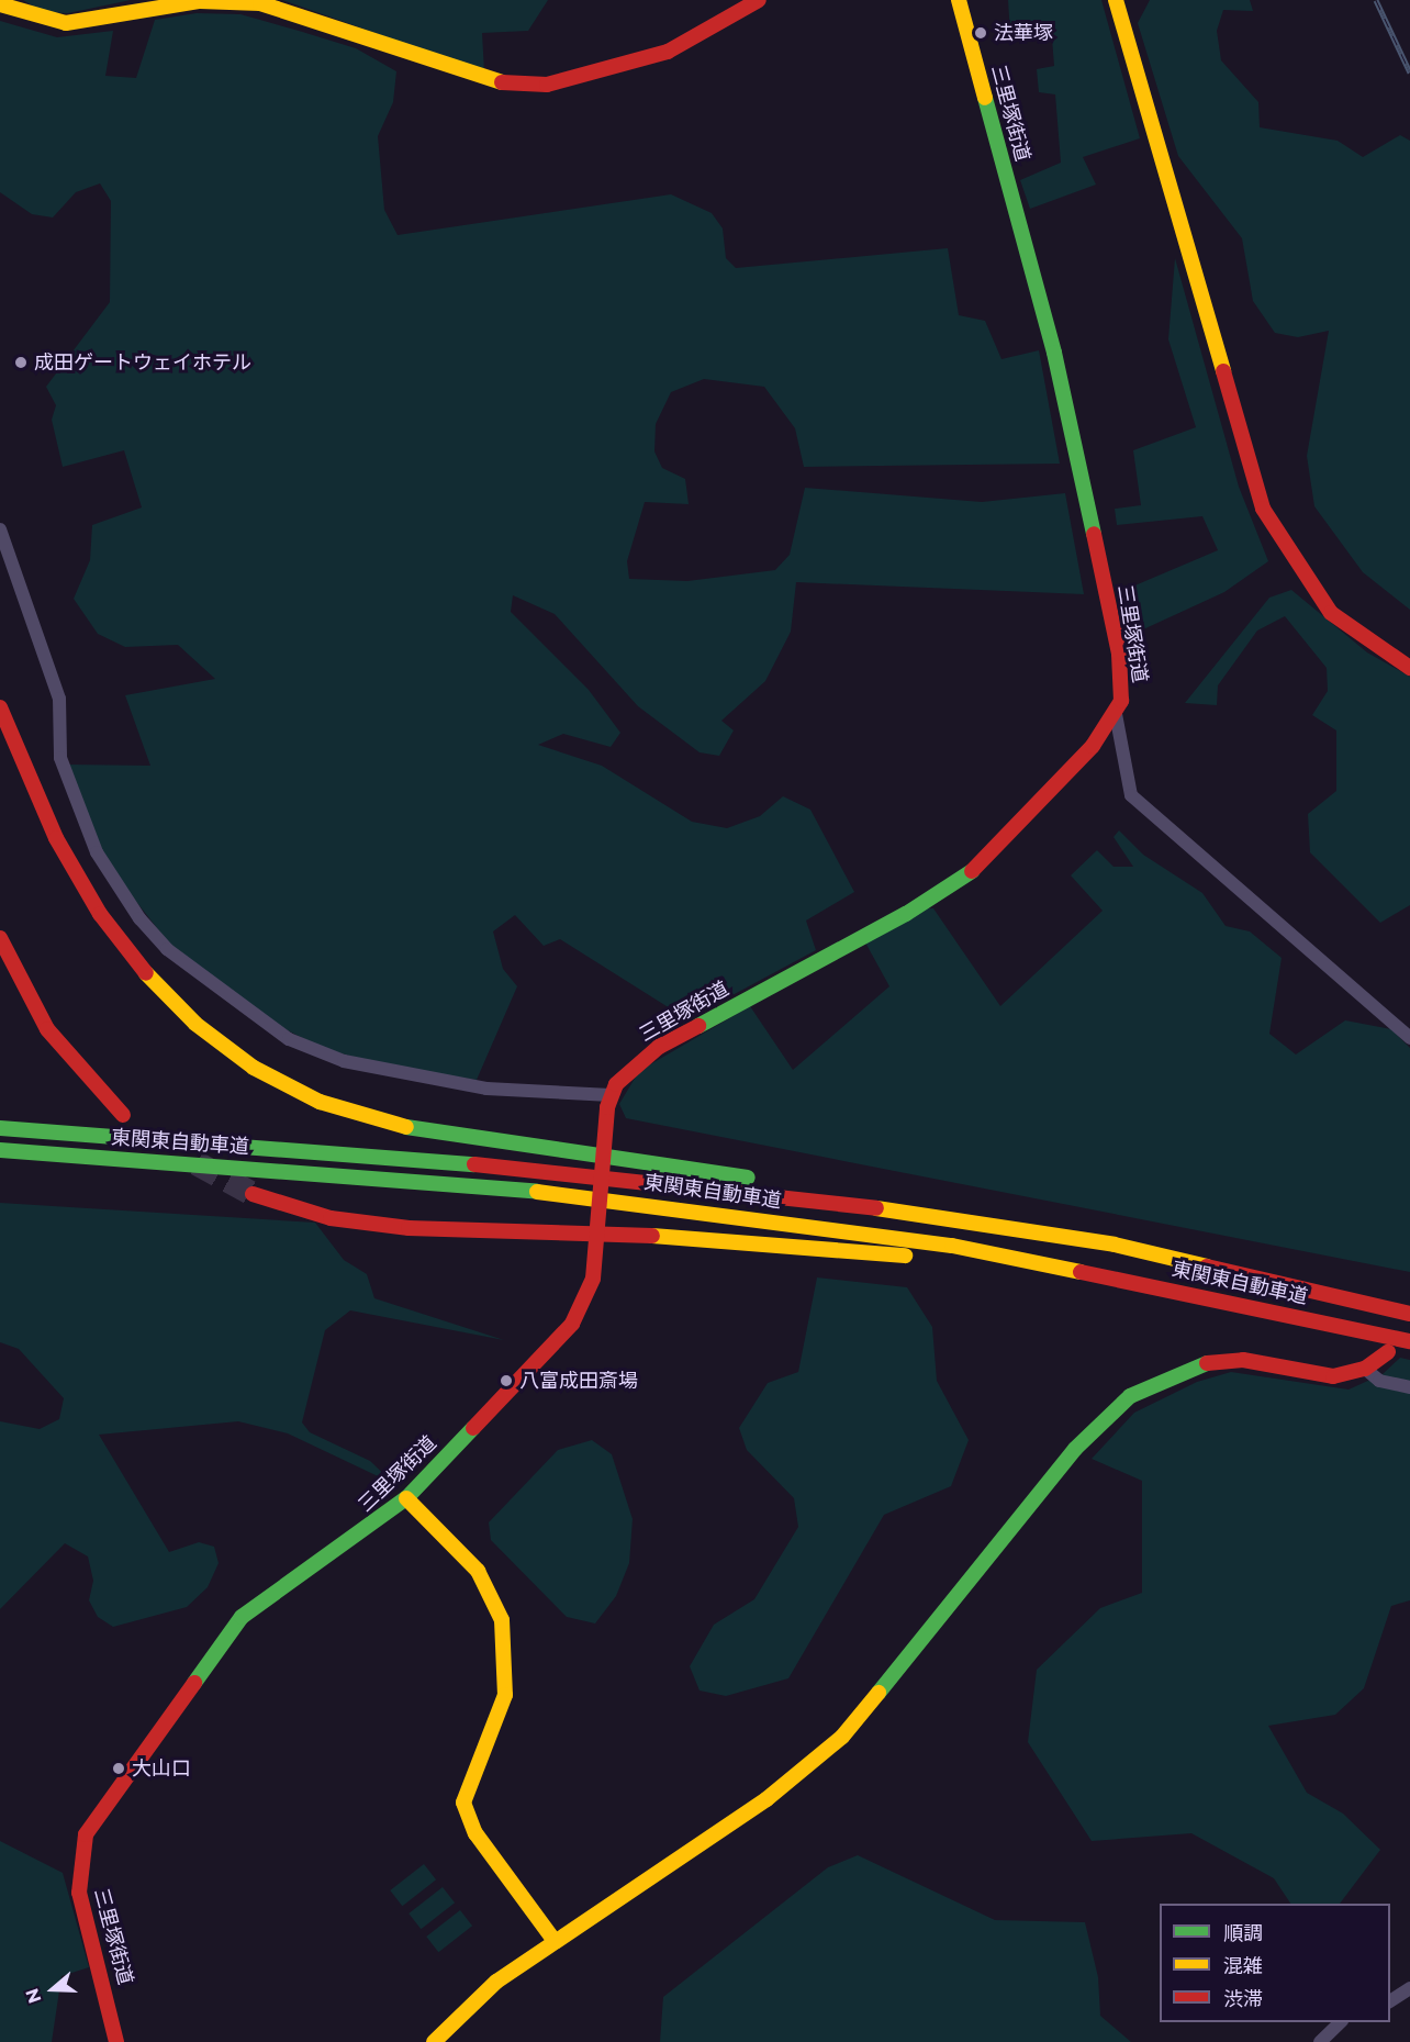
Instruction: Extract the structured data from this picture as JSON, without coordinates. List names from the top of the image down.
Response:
{
  "streets": {
    "main road": ["三里塚街道", "東関東自動車道"]
  },
  "places": [
    "法華塚",
    "成田ゲートウェイホテル",
    "八富成田斎場",
    "大山口"
  ],
  "legend": ["順調", "混雑", "渋滞"],
  "north": "left"
}
